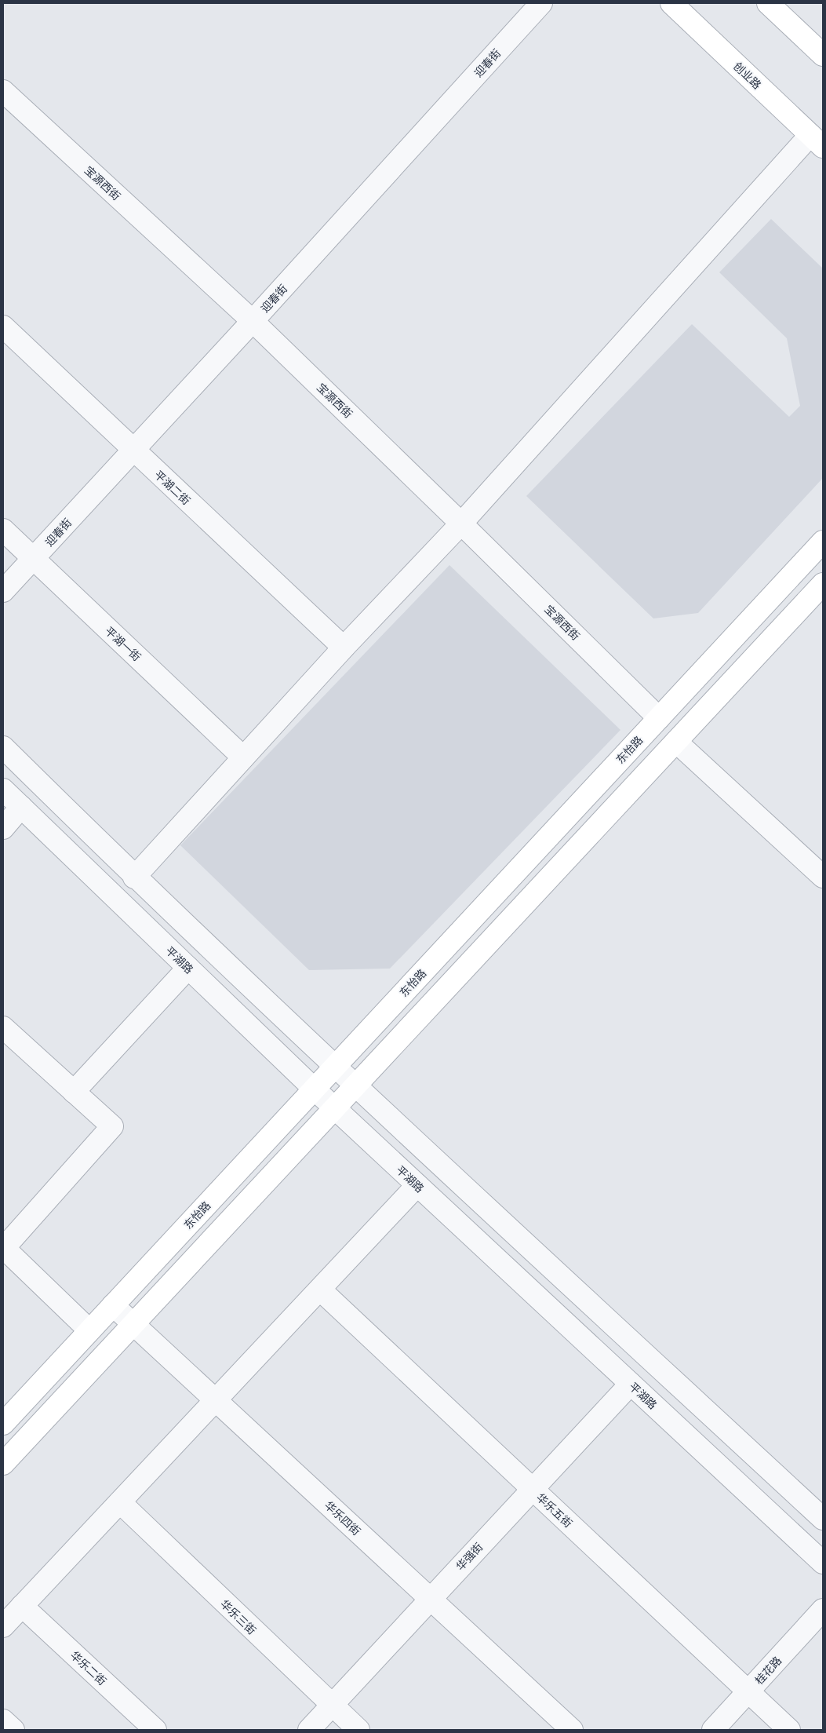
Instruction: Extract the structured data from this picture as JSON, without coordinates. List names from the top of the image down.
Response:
{
  "streets": {
    "street": [
      "迎春街",
      "创业路",
      "宝源西街",
      "平湖二街",
      "平湖一街",
      "东怡路",
      "平湖路",
      "华乐五街",
      "华乐四街",
      "华强街",
      "华乐三街",
      "华乐二街",
      "桂花路"
    ]
  },
  "crossings": [
    ["迎春街", "宝源西街"],
    ["迎春街", "平湖二街"],
    ["迎春街", "平湖一街"],
    ["宝源西街", "东怡路"],
    ["东怡路", "平湖路"],
    ["东怡路", "华乐四街"],
    ["平湖路", "华强街"],
    ["华乐五街", "华强街"],
    ["华乐五街", "桂花路"],
    ["华乐四街", "华强街"],
    ["华强街", "华乐三街"]
  ]
}
